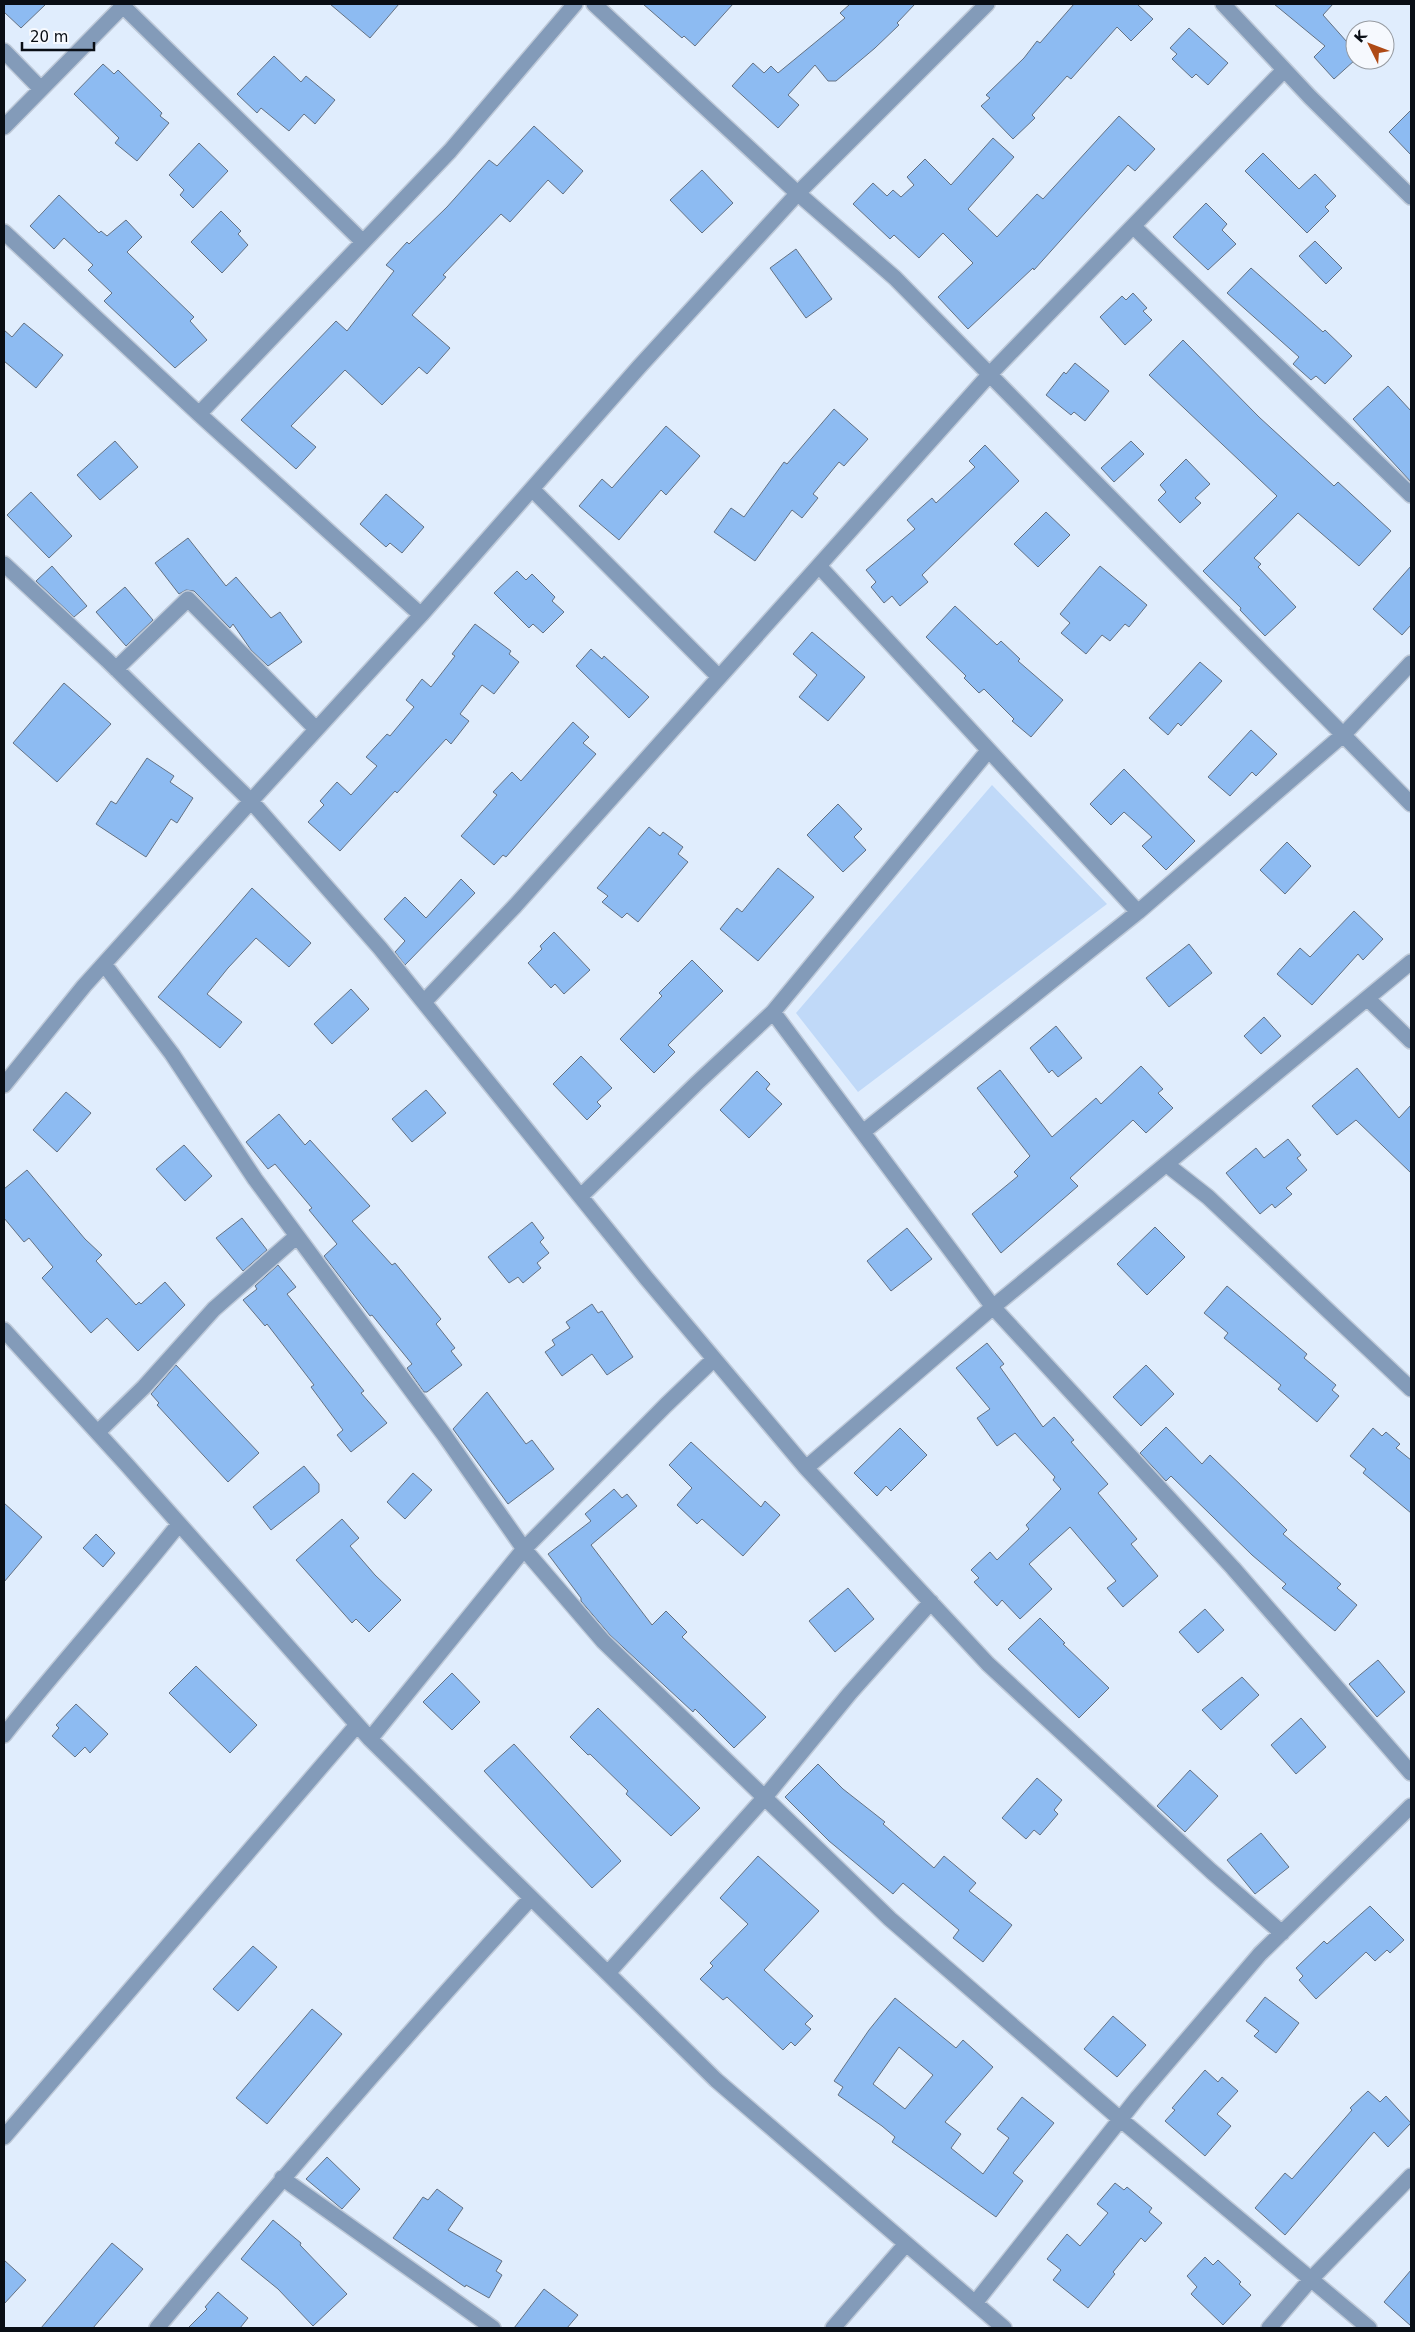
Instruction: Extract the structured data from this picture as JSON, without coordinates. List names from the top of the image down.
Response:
{
  "scale_bar": "20 m",
  "north": "top left"
}
